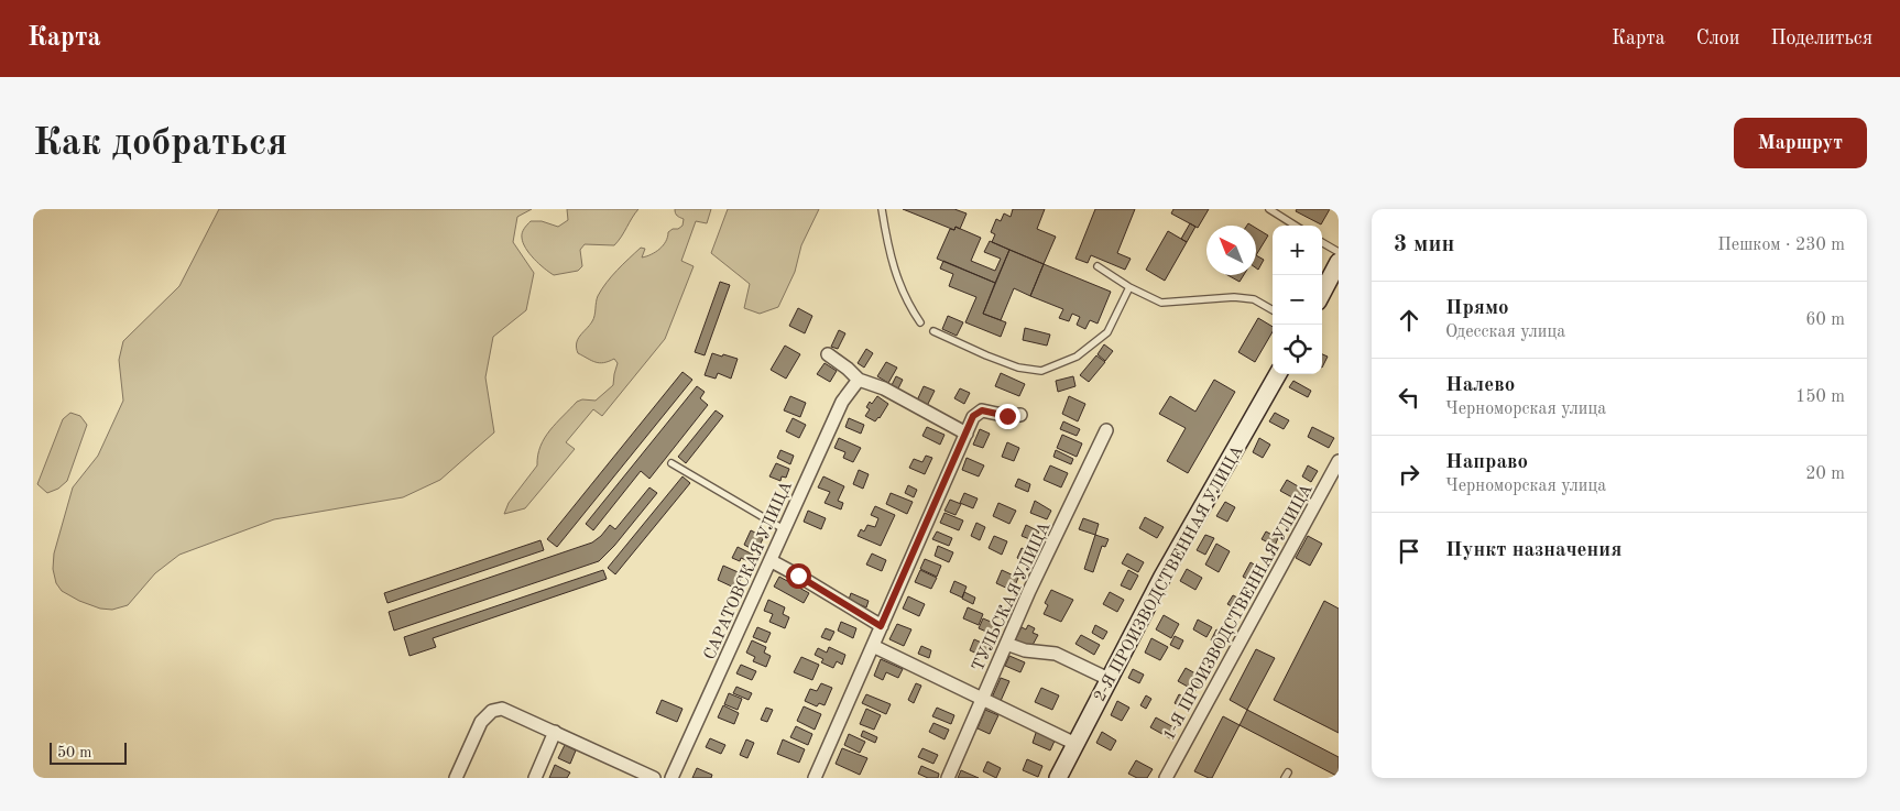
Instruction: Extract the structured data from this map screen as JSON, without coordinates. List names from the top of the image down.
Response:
{
  "streets": {
    "street": [
      "САРАТОВСКАЯ УЛИЦА",
      "2-Я ПРОИЗВОДСТВЕННАЯ УЛИЦА",
      "ТУЛЬСКАЯ УЛИЦА",
      "1-Я ПРОИЗВОДСТВЕННАЯ УЛИЦА"
    ]
  },
  "scale_bar": "50 m",
  "north": "top left",
  "page": {
    "header": "Карта",
    "nav": ["Карта", "Слои", "Поделиться"],
    "buttons": "Маршрут",
    "title": "Как добраться",
    "heading": ["3 мин", "Пешком · 230 m"],
    "map_buttons": ["+", "−"],
    "list": [
      ["Прямо", "Одесская улица", "60 m"],
      ["Налево", "Черноморская улица", "150 m"],
      ["Направо", "Черноморская улица", "20 m"],
      "Пункт назначения"
    ],
    "scale": "50 m"
  }
}
